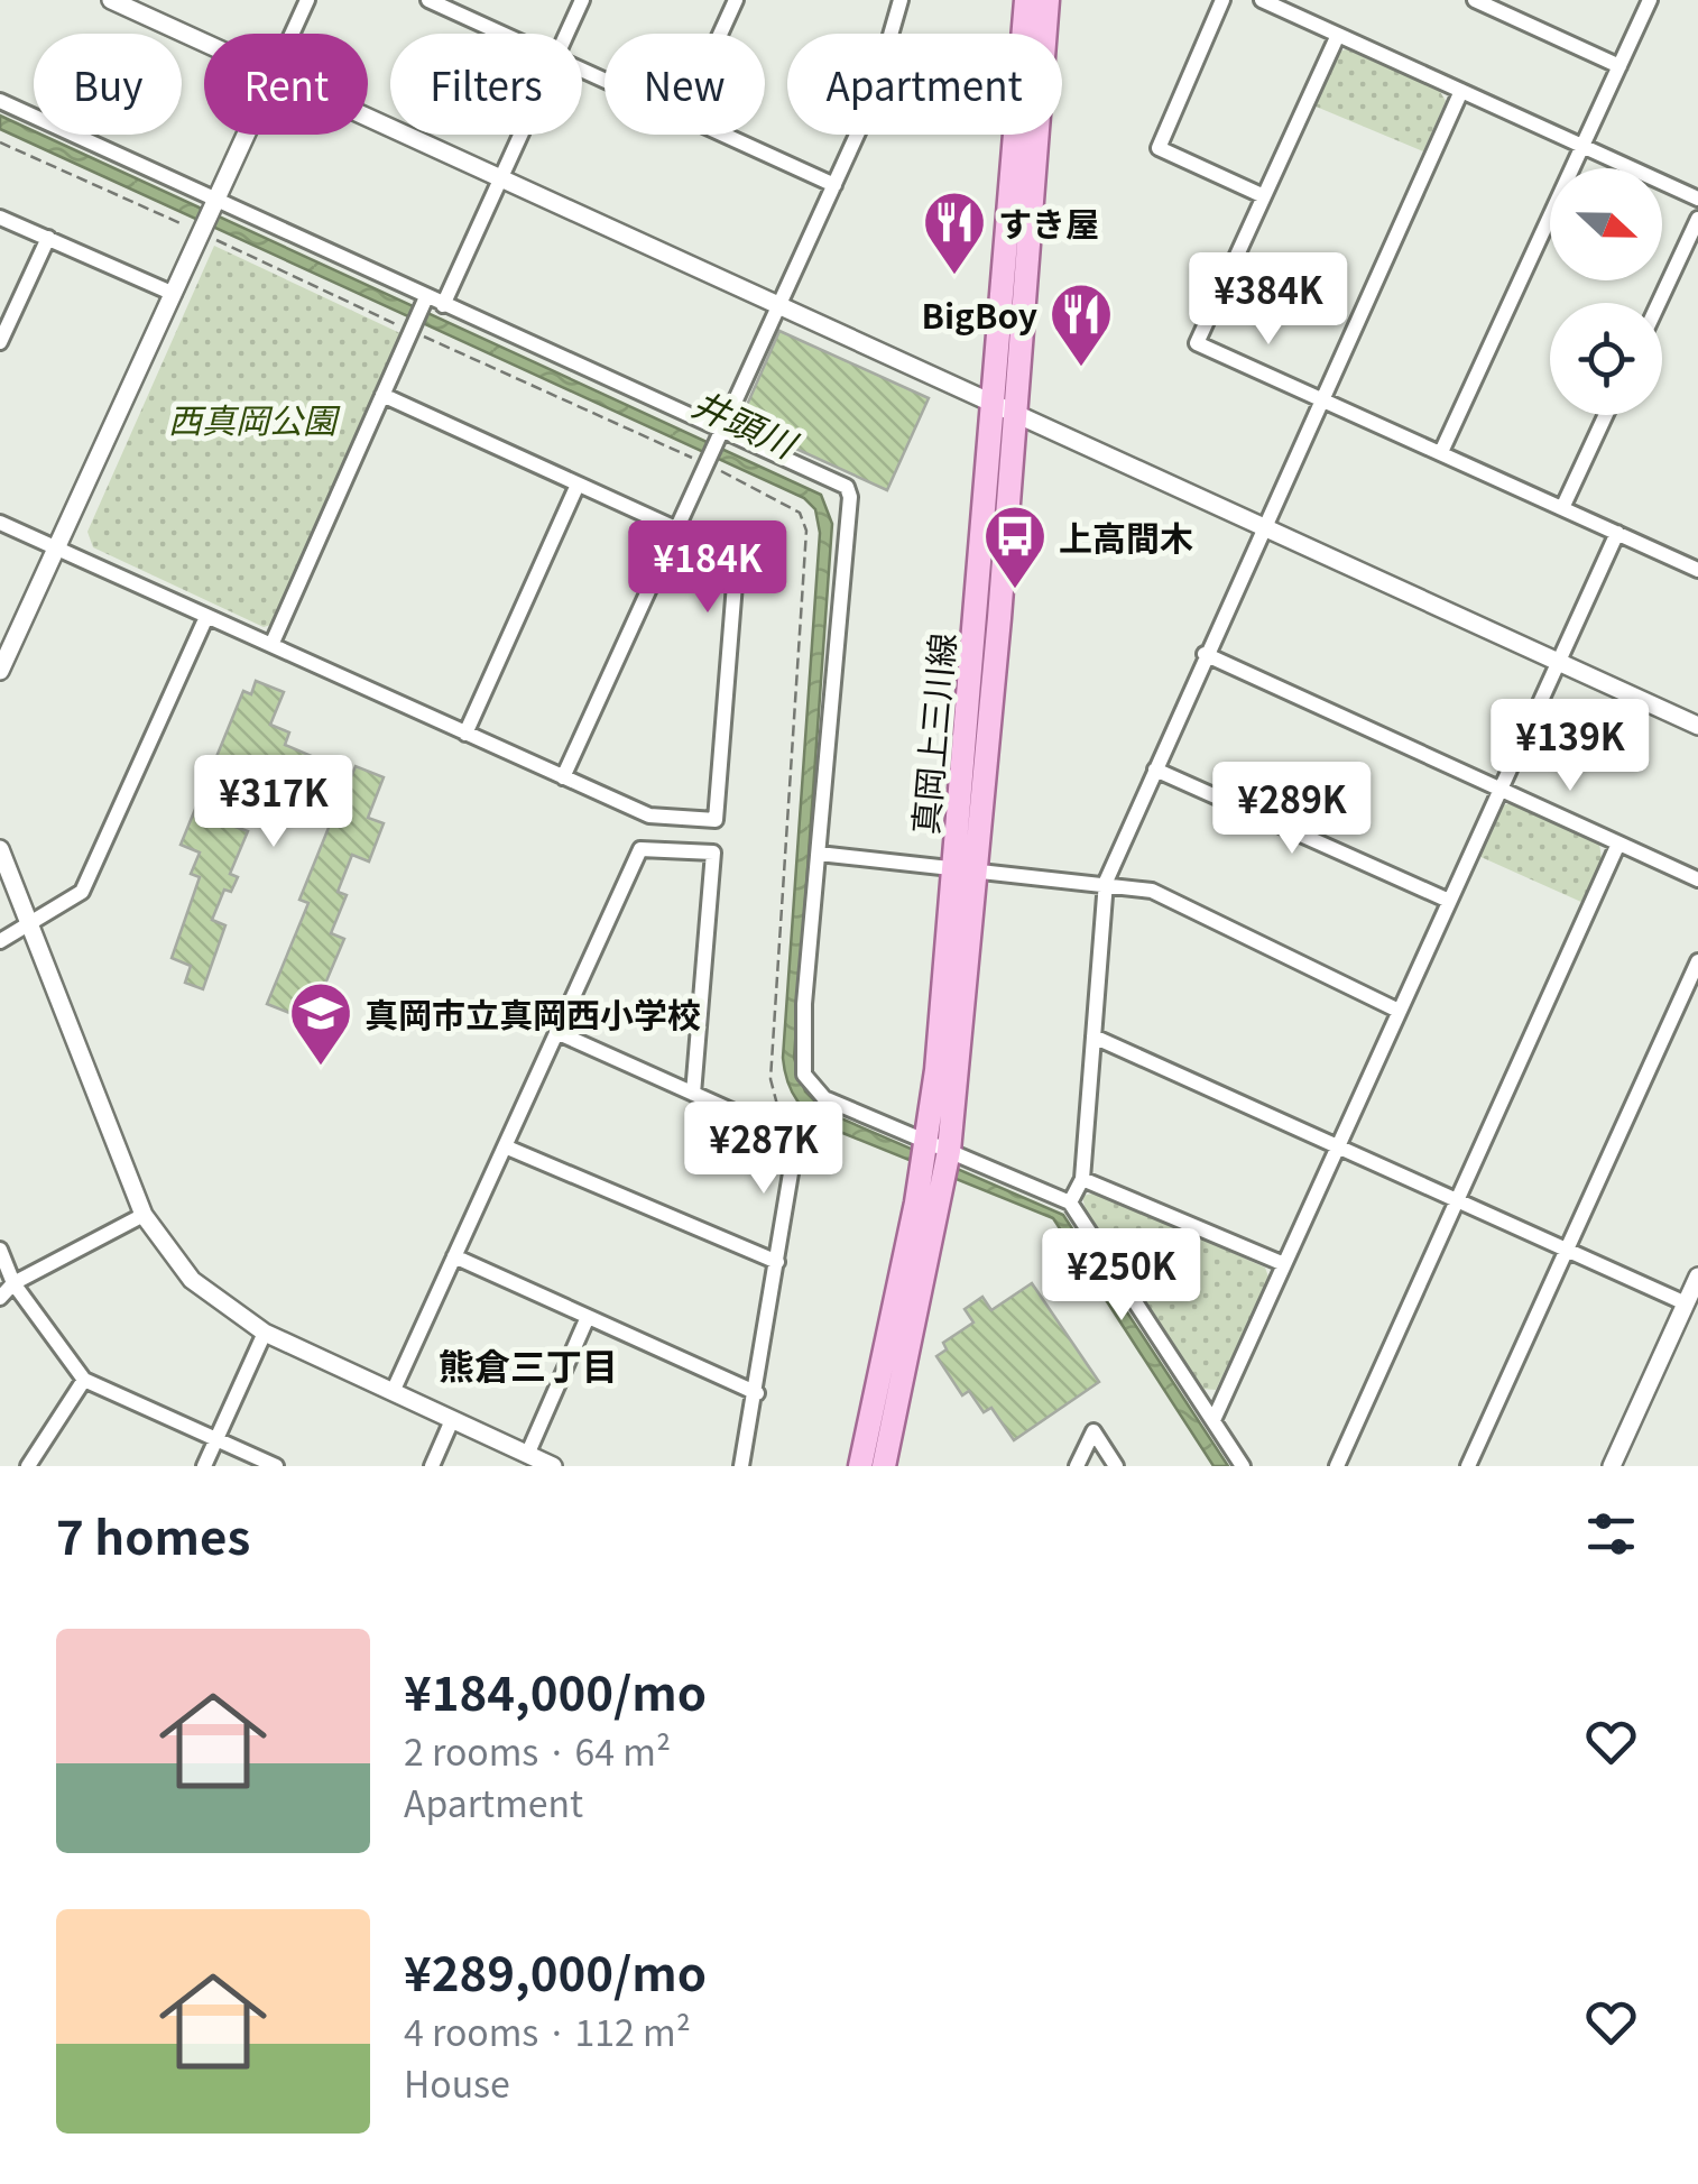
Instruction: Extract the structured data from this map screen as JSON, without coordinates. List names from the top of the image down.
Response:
{
  "streets": {
    "main road": ["真岡上三川線"]
  },
  "districts": ["熊倉三丁目"],
  "water": ["井頭川"],
  "parks": ["西真岡公園"],
  "places": {
    "restaurant": ["すき屋", "BigBoy"],
    "bus stop": ["上高間木"],
    "school or university": ["真岡市立真岡西小学校"]
  },
  "north": "right",
  "page": {
    "chip": [
      "Buy",
      "Rent",
      "Filters",
      "New",
      "Apartment"
    ],
    "price": [
      "¥384K",
      "¥184K",
      "¥139K",
      "¥317K",
      "¥289K",
      "¥287K",
      "¥250K"
    ],
    "heading": "7 homes",
    "list": [
      {
        "name": "¥184,000/mo",
        "note": "2 rooms · 64 m² · Apartment"
      },
      {
        "name": "¥289,000/mo",
        "note": "4 rooms · 112 m² · House"
      }
    ]
  }
}
